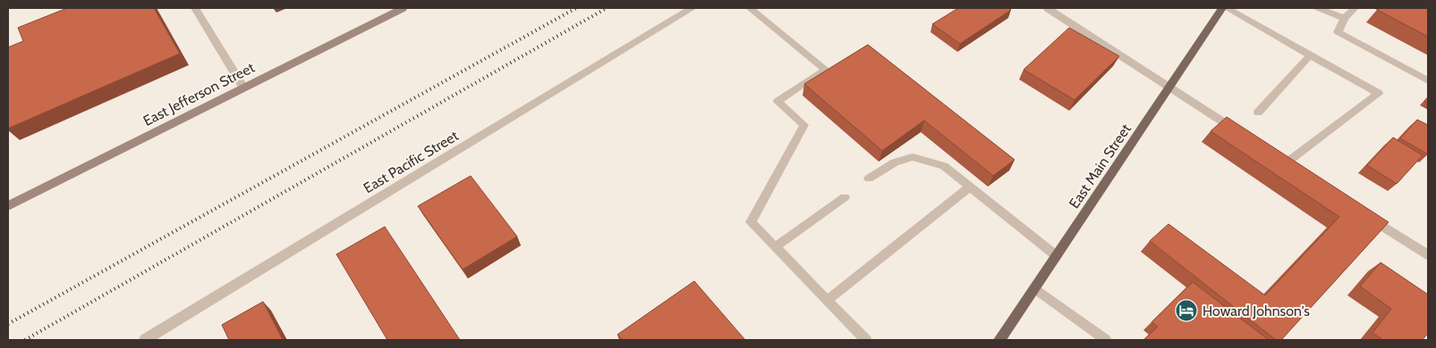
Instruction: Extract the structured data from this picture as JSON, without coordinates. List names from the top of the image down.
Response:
{
  "streets": {
    "main road": ["East Jefferson Street", "East Main Street"],
    "street": ["East Pacific Street"]
  },
  "places": {
    "hotel": ["Howard Johnson's"]
  }
}
